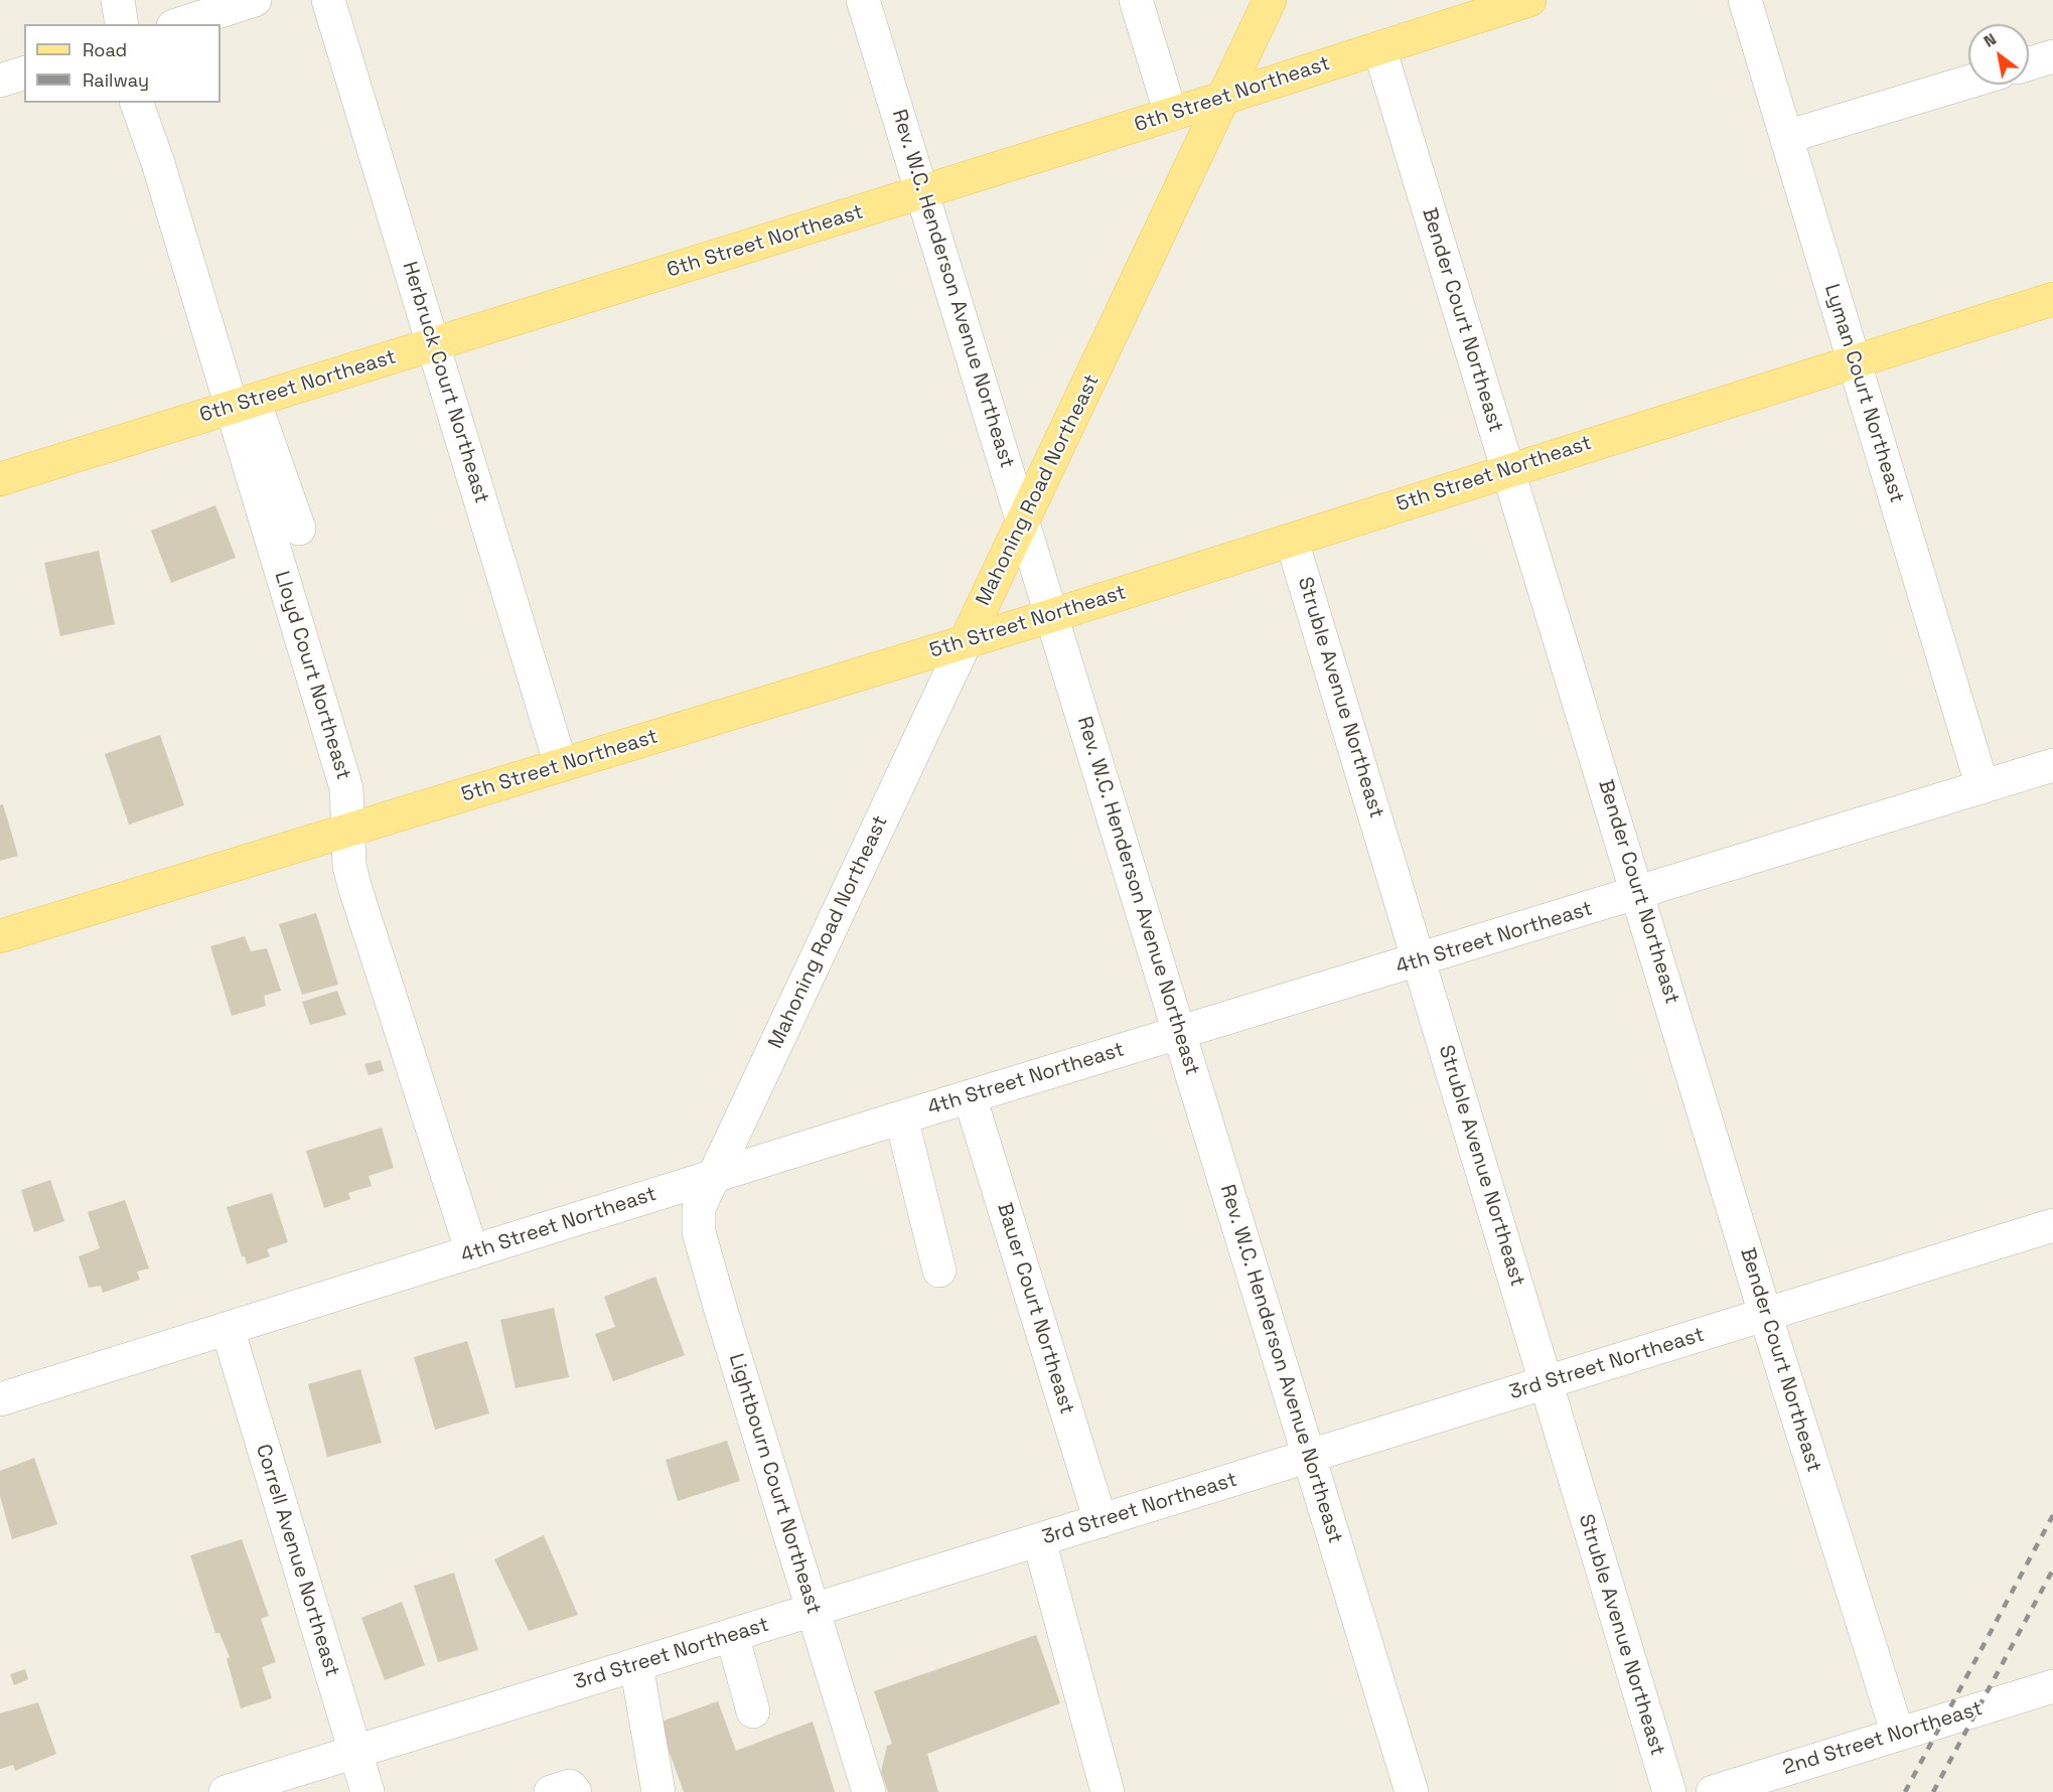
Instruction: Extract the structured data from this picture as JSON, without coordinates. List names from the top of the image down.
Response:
{
  "streets": {
    "main road": ["6th Street Northeast", "5th Street Northeast", "Mahoning Road Northeast"],
    "street": [
      "Rev. W.C. Henderson Avenue Northeast",
      "Bender Court Northeast",
      "Herbruck Court Northeast",
      "Lyman Court Northeast",
      "Lloyd Court Northeast",
      "Struble Avenue Northeast",
      "4th Street Northeast",
      "Bauer Court Northeast",
      "3rd Street Northeast",
      "Lightbourn Court Northeast",
      "Correll Avenue Northeast",
      "2nd Street Northeast"
    ]
  },
  "crossings": [
    ["6th Street Northeast", "Rev. W.C. Henderson Avenue Northeast"],
    ["6th Street Northeast", "Bender Court Northeast"],
    ["6th Street Northeast", "Herbruck Court Northeast"],
    ["6th Street Northeast", "Mahoning Road Northeast"],
    ["6th Street Northeast", "Lloyd Court Northeast"],
    ["Rev. W.C. Henderson Avenue Northeast", "5th Street Northeast"],
    ["Rev. W.C. Henderson Avenue Northeast", "Mahoning Road Northeast"],
    ["Rev. W.C. Henderson Avenue Northeast", "4th Street Northeast"],
    ["Rev. W.C. Henderson Avenue Northeast", "3rd Street Northeast"],
    ["Bender Court Northeast", "5th Street Northeast"],
    ["Bender Court Northeast", "4th Street Northeast"],
    ["Bender Court Northeast", "3rd Street Northeast"],
    ["Bender Court Northeast", "2nd Street Northeast"],
    ["Herbruck Court Northeast", "5th Street Northeast"],
    ["Lyman Court Northeast", "5th Street Northeast"],
    ["Lyman Court Northeast", "4th Street Northeast"],
    ["5th Street Northeast", "Mahoning Road Northeast"],
    ["5th Street Northeast", "Lloyd Court Northeast"],
    ["5th Street Northeast", "Struble Avenue Northeast"],
    ["Mahoning Road Northeast", "4th Street Northeast"],
    ["Mahoning Road Northeast", "Lightbourn Court Northeast"],
    ["Lloyd Court Northeast", "4th Street Northeast"],
    ["Struble Avenue Northeast", "4th Street Northeast"],
    ["Struble Avenue Northeast", "3rd Street Northeast"],
    ["4th Street Northeast", "Bauer Court Northeast"],
    ["4th Street Northeast", "Lightbourn Court Northeast"],
    ["4th Street Northeast", "Correll Avenue Northeast"],
    ["Bauer Court Northeast", "3rd Street Northeast"],
    ["3rd Street Northeast", "Lightbourn Court Northeast"],
    ["3rd Street Northeast", "Correll Avenue Northeast"]
  ],
  "legend": ["Road", "Railway"],
  "north": "top left"
}
